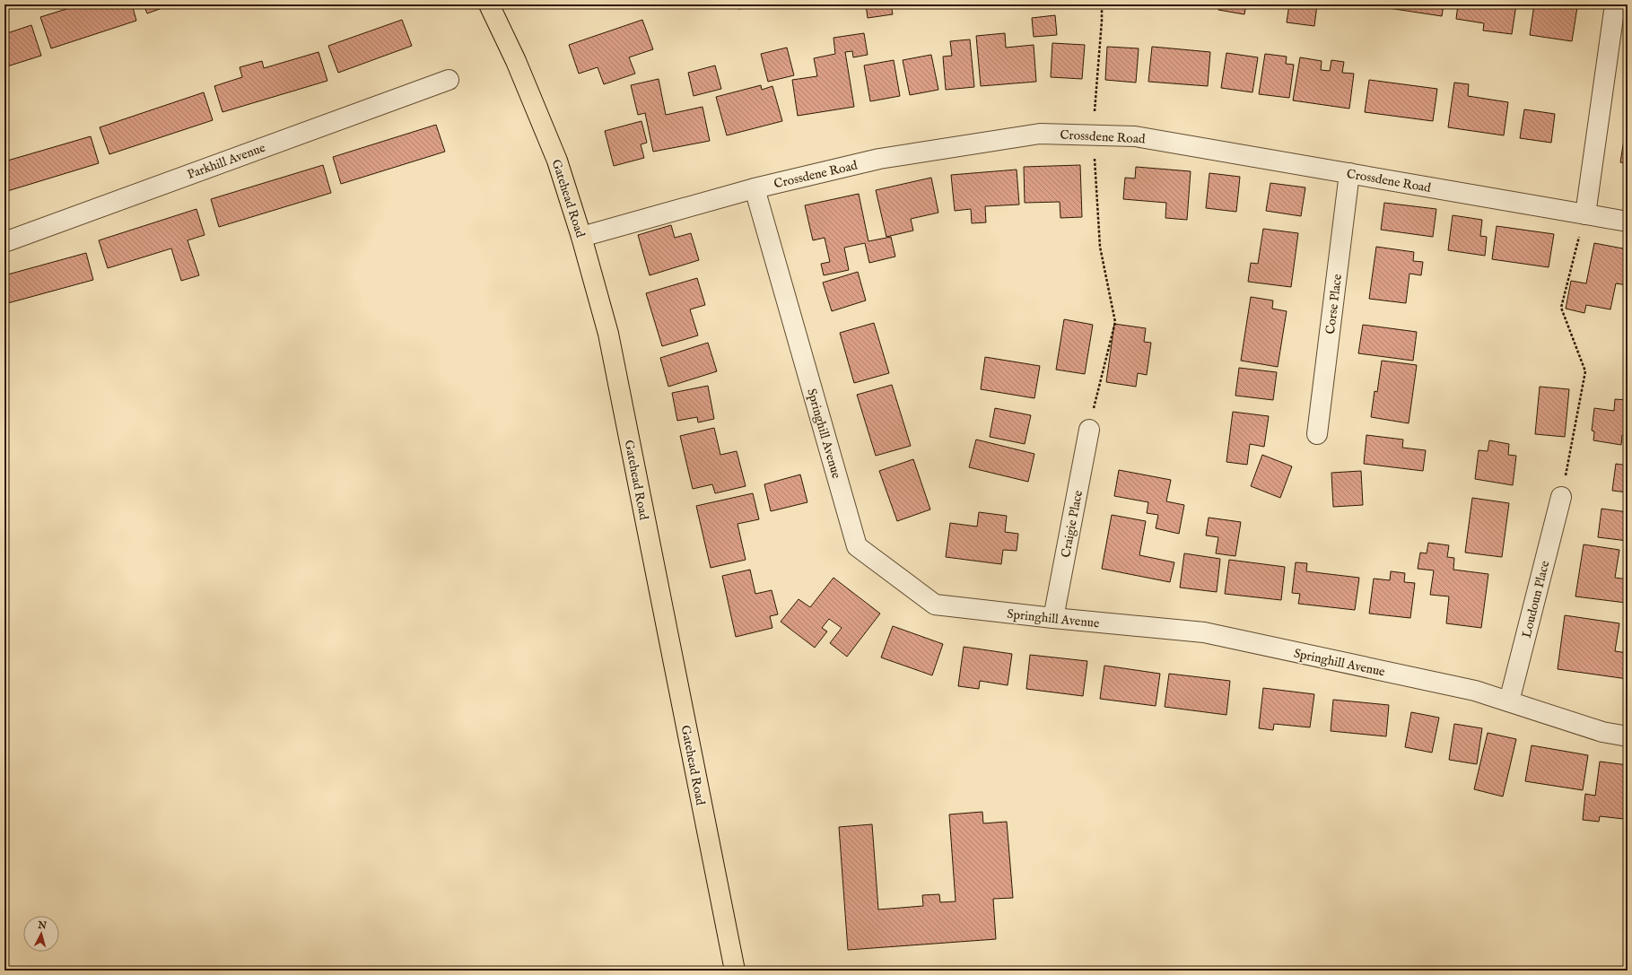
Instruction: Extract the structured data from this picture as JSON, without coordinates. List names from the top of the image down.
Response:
{
  "streets": {
    "main road": ["Gatehead Road"],
    "street": [
      "Crossdene Road",
      "Parkhill Avenue",
      "Corse Place",
      "Springhill Avenue",
      "Craigie Place",
      "Loudoun Place"
    ]
  },
  "crossings": [
    ["Crossdene Road", "Gatehead Road"],
    ["Crossdene Road", "Corse Place"],
    ["Crossdene Road", "Springhill Avenue"],
    ["Springhill Avenue", "Craigie Place"],
    ["Springhill Avenue", "Loudoun Place"]
  ],
  "north": "top"
}
